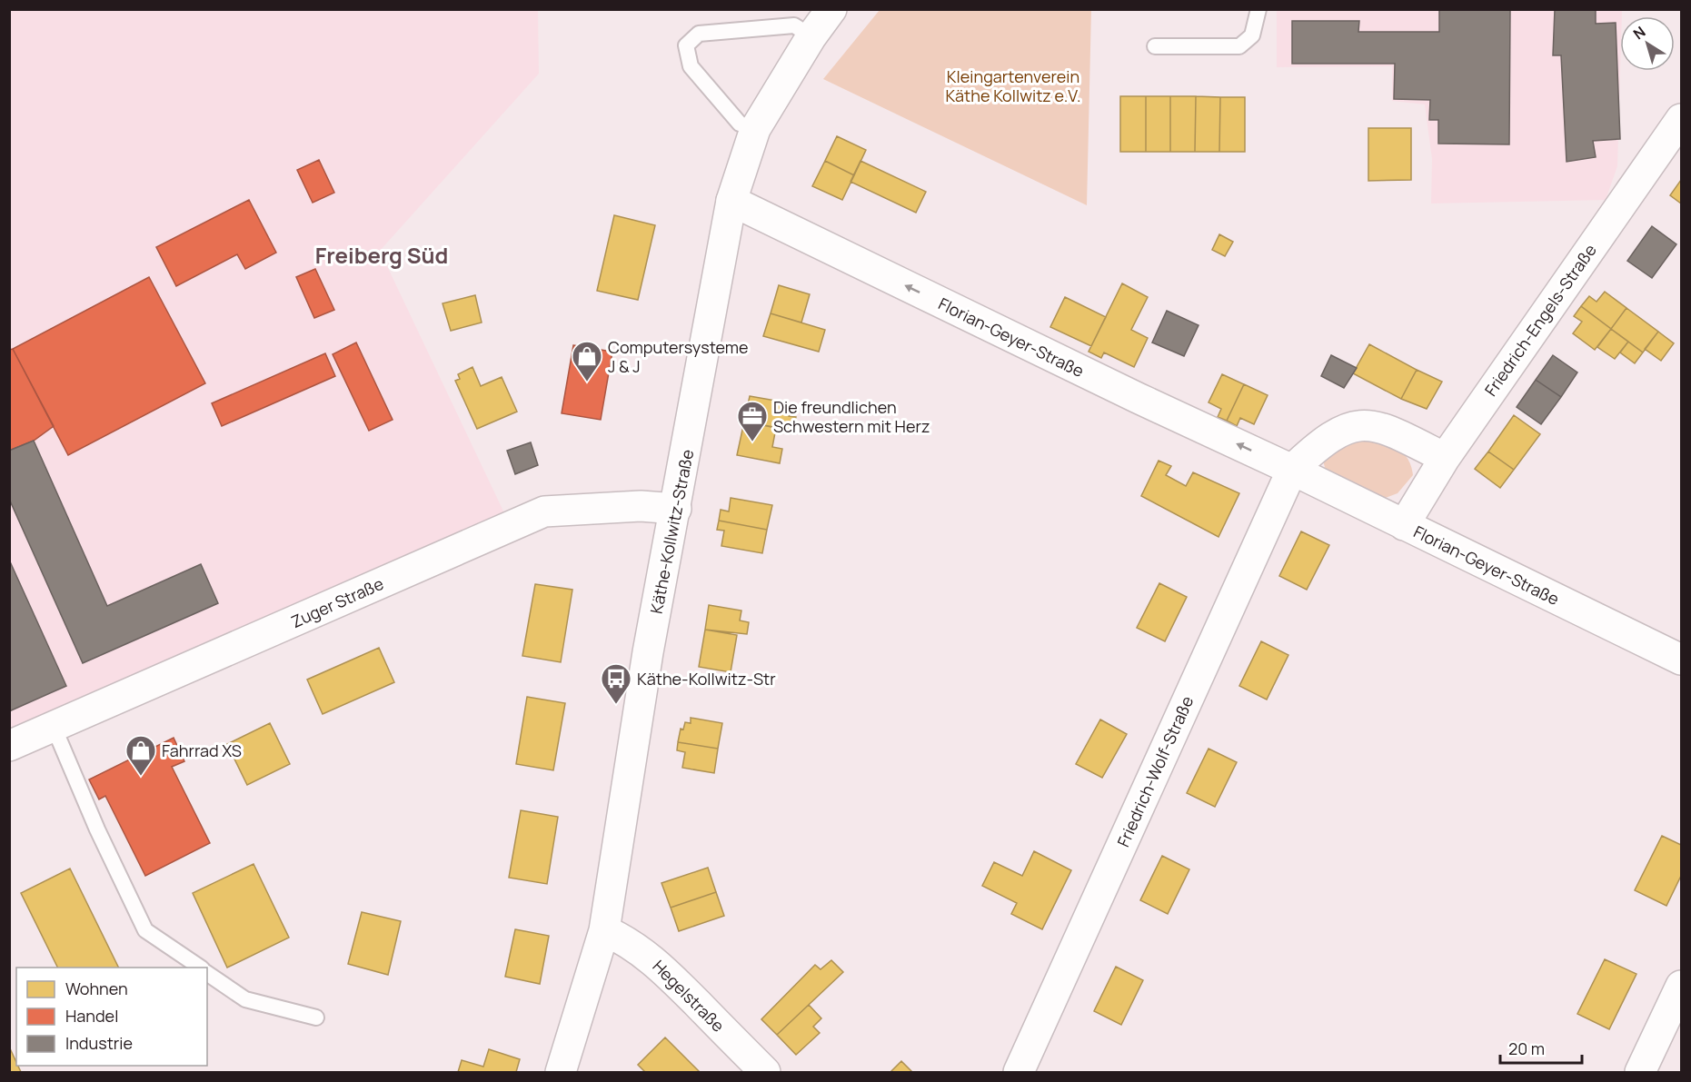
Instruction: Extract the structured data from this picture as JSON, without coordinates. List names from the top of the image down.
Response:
{
  "streets": {
    "street": [
      "Friedrich-Engels-Straße",
      "Florian-Geyer-Straße",
      "Käthe-Kollwitz-Straße",
      "Zuger Straße",
      "Friedrich-Wolf-Straße",
      "Hegelstraße"
    ]
  },
  "crossings": [
    ["Friedrich-Engels-Straße", "Florian-Geyer-Straße"],
    ["Florian-Geyer-Straße", "Käthe-Kollwitz-Straße"],
    ["Florian-Geyer-Straße", "Friedrich-Wolf-Straße"],
    ["Käthe-Kollwitz-Straße", "Zuger Straße"],
    ["Käthe-Kollwitz-Straße", "Hegelstraße"]
  ],
  "one_way": ["Florian-Geyer-Straße"],
  "districts": ["Freiberg Süd"],
  "parks": ["Kleingartenverein Käthe Kollwitz e.V."],
  "places": {
    "shop": ["Computersysteme J & J", "Fahrrad XS"],
    "office": ["Die freundlichen Schwestern mit Herz"],
    "bus stop": ["Käthe-Kollwitz-Str"]
  },
  "legend": ["Wohnen", "Handel", "Industrie"],
  "scale_bar": "20 m",
  "north": "top left"
}
